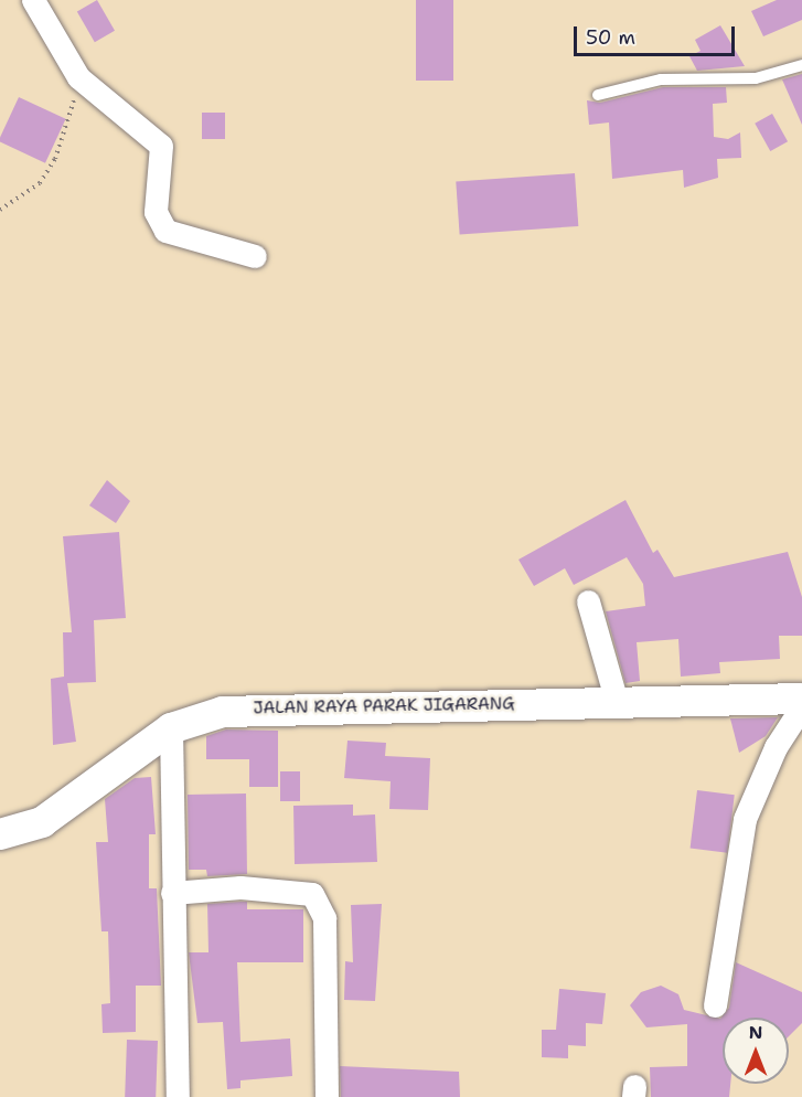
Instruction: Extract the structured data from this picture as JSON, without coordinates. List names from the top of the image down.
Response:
{
  "streets": {
    "street": ["JALAN RAYA PARAK JIGARANG"]
  },
  "scale_bar": "50 m",
  "north": "top"
}
